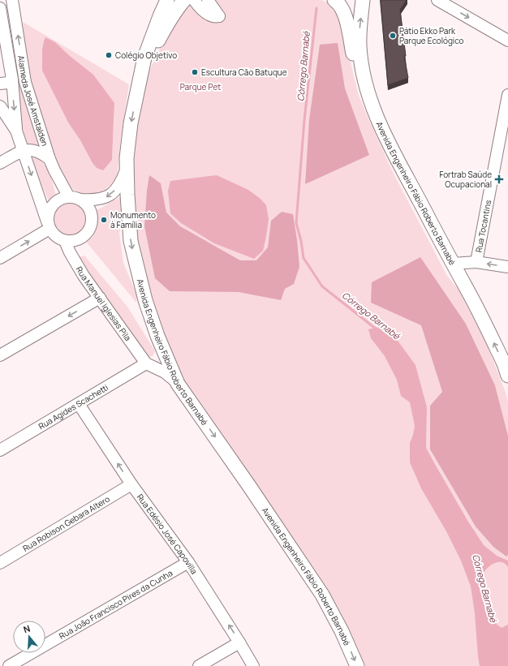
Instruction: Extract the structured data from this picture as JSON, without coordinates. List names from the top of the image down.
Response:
{
  "streets": {
    "main road": ["Avenida Engenheiro Fábio Roberto Barnabé"],
    "street": [
      "Alameda José Amstalden",
      "Rua Tocantins",
      "Rua Manuel Iglesias Pila",
      "Rua Agides Scachetti",
      "Rua Robison Gebara Altero",
      "Rua Edésio José Capovilla",
      "Rua João Francisco Pires da Cunha"
    ]
  },
  "crossings": [
    ["Alameda José Amstalden", "Rua Manuel Iglesias Pila"],
    ["Rua Manuel Iglesias Pila", "Rua Agides Scachetti"],
    ["Rua Agides Scachetti", "Rua Edésio José Capovilla"],
    ["Rua Robison Gebara Altero", "Rua Edésio José Capovilla"],
    ["Rua Edésio José Capovilla", "Rua João Francisco Pires da Cunha"]
  ],
  "one_way": ["Rua Edésio José Capovilla"],
  "water": ["Córrego Barnabé"],
  "parks": ["Parque Pet"],
  "places": {
    "other": [
      "Pátio Ekko Park Parque Ecológico",
      "Colégio Objetivo",
      "Escultura Cão Batuque",
      "Monumento à Família"
    ],
    "health": ["Fortrab Saúde Ocupacional"]
  },
  "north": "top"
}
